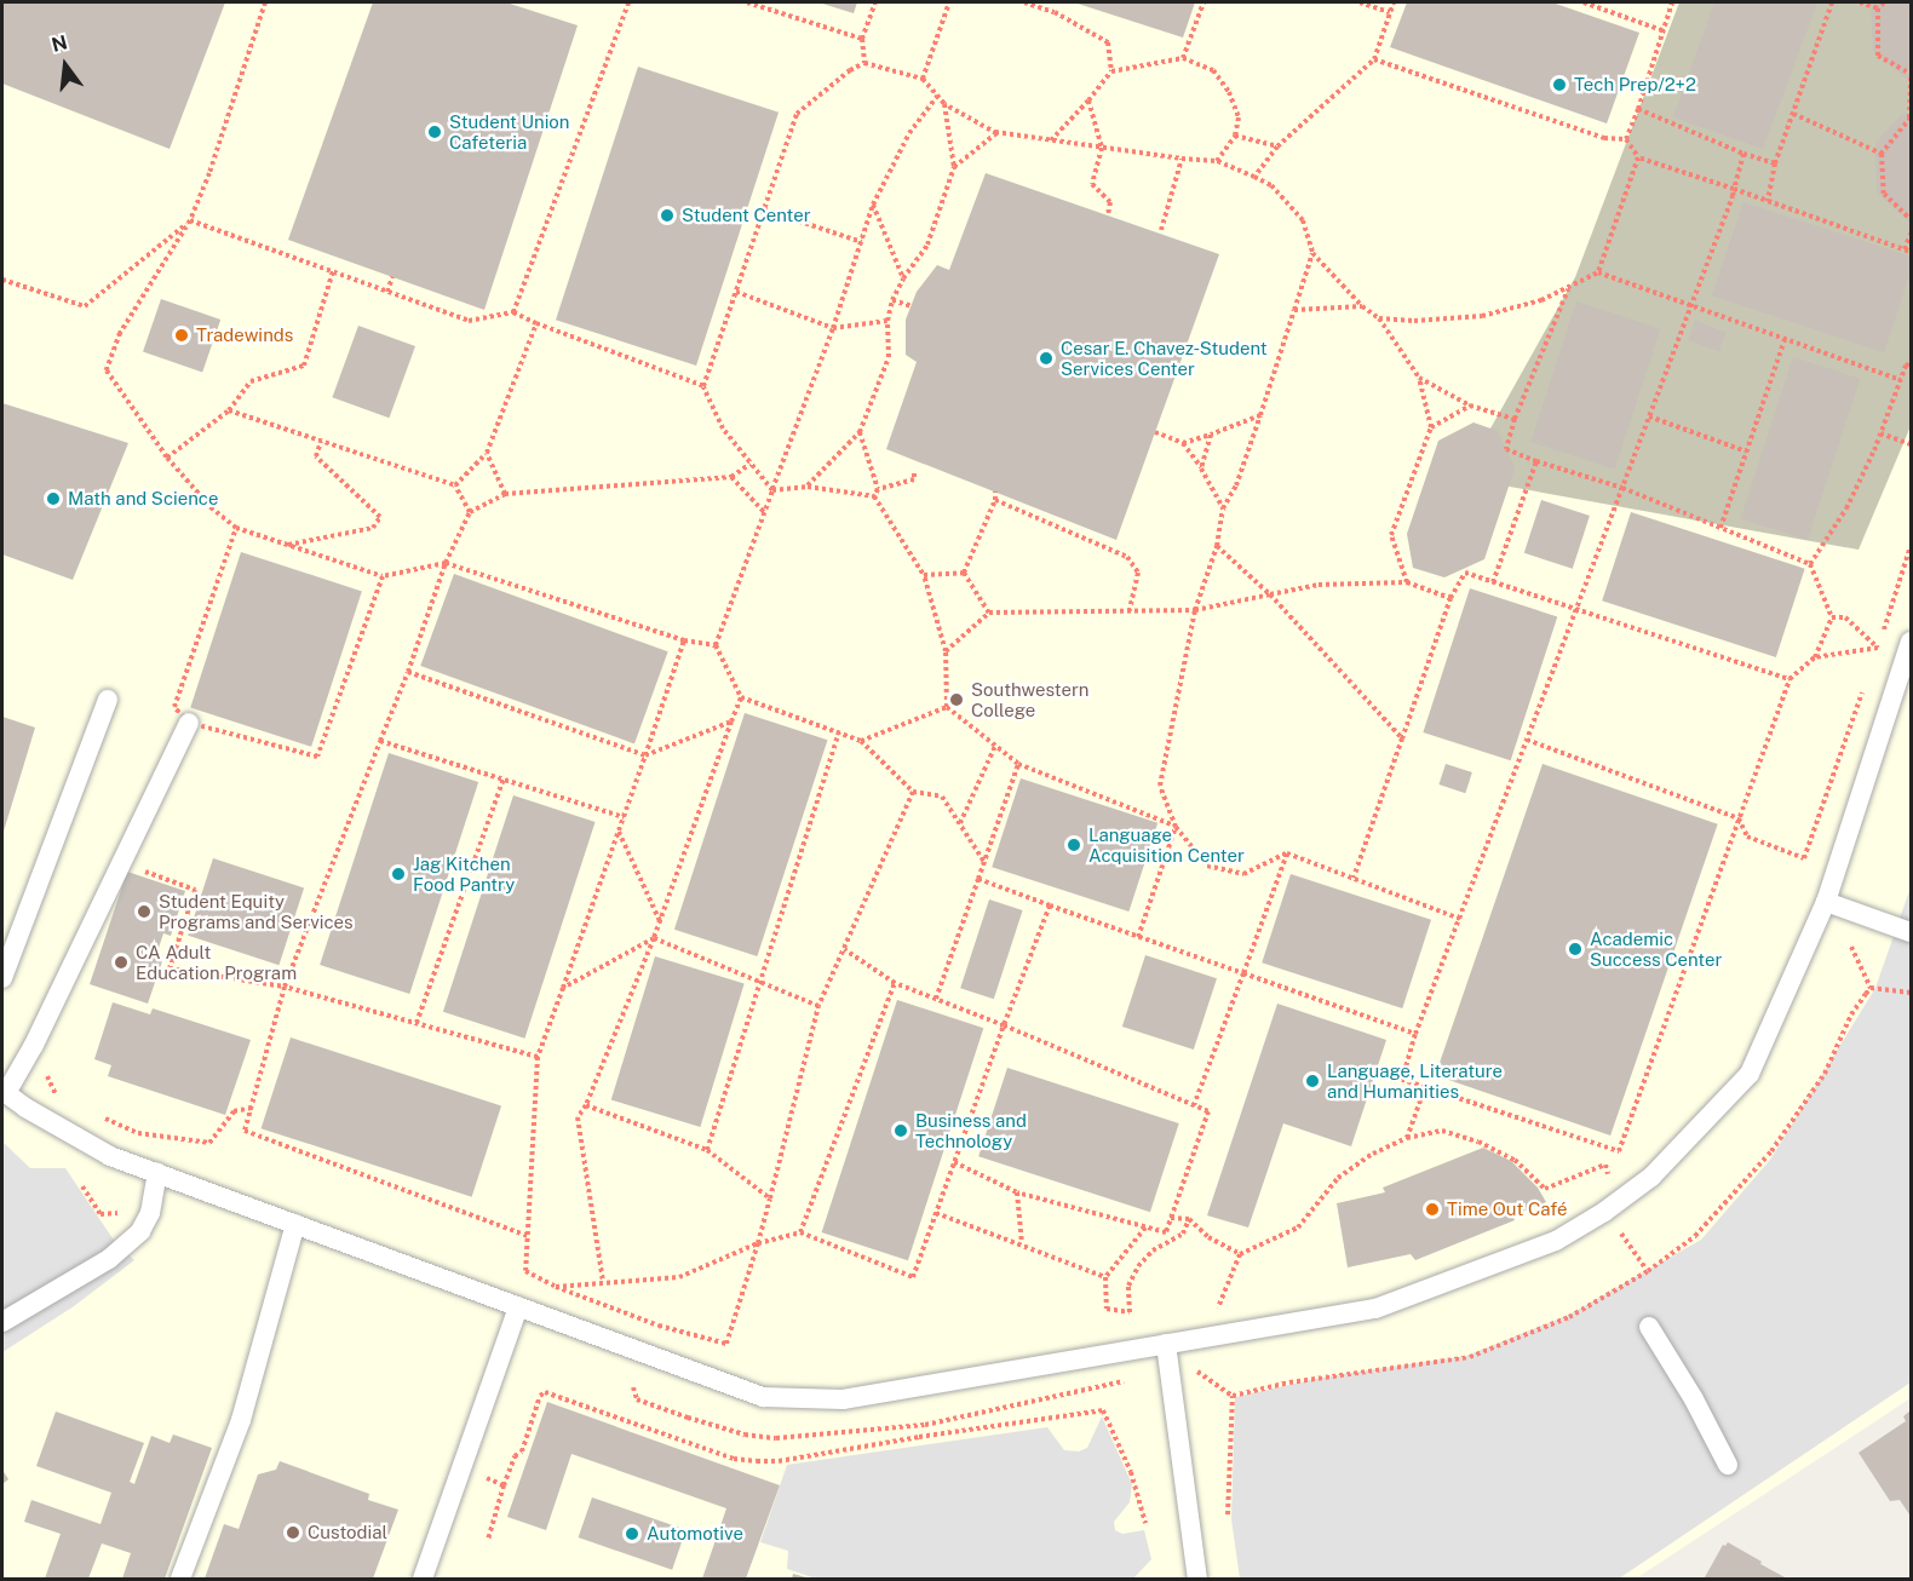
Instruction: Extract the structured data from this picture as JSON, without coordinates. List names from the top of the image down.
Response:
{
  "places": [
    "Tech Prep/2+2",
    "Student Union Cafeteria",
    "Student Center",
    "Tradewinds",
    "Cesar E. Chavez-Student Services Center",
    "Math and Science",
    "Southwestern College",
    "Language Acquisition Center",
    "Jag Kitchen Food Pantry",
    "Student Equity Programs and Services",
    "Academic Success Center",
    "CA Adult Education Program",
    "Language, Literature and Humanities",
    "Business and Technology",
    "Time Out Café",
    "Custodial",
    "Automotive"
  ],
  "north": "top"
}
